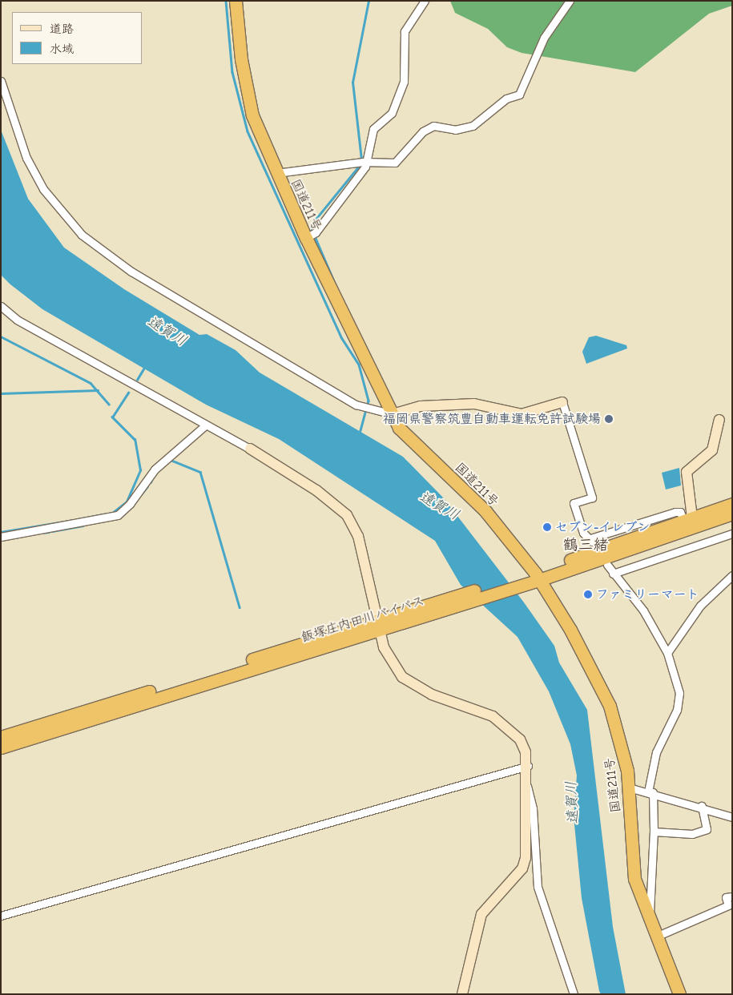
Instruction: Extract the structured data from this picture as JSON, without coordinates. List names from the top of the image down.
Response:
{
  "streets": {
    "highway": ["国道211号", "飯塚庄内田川バイパス"]
  },
  "crossings": [
    ["国道211号", "飯塚庄内田川バイパス"]
  ],
  "districts": ["鶴三緒"],
  "water": ["遠賀川"],
  "places": ["福岡県警察筑豊自動車運転免許試験場", "セブン-イレブン", "ファミリーマート"],
  "legend": ["道路", "水域"]
}
